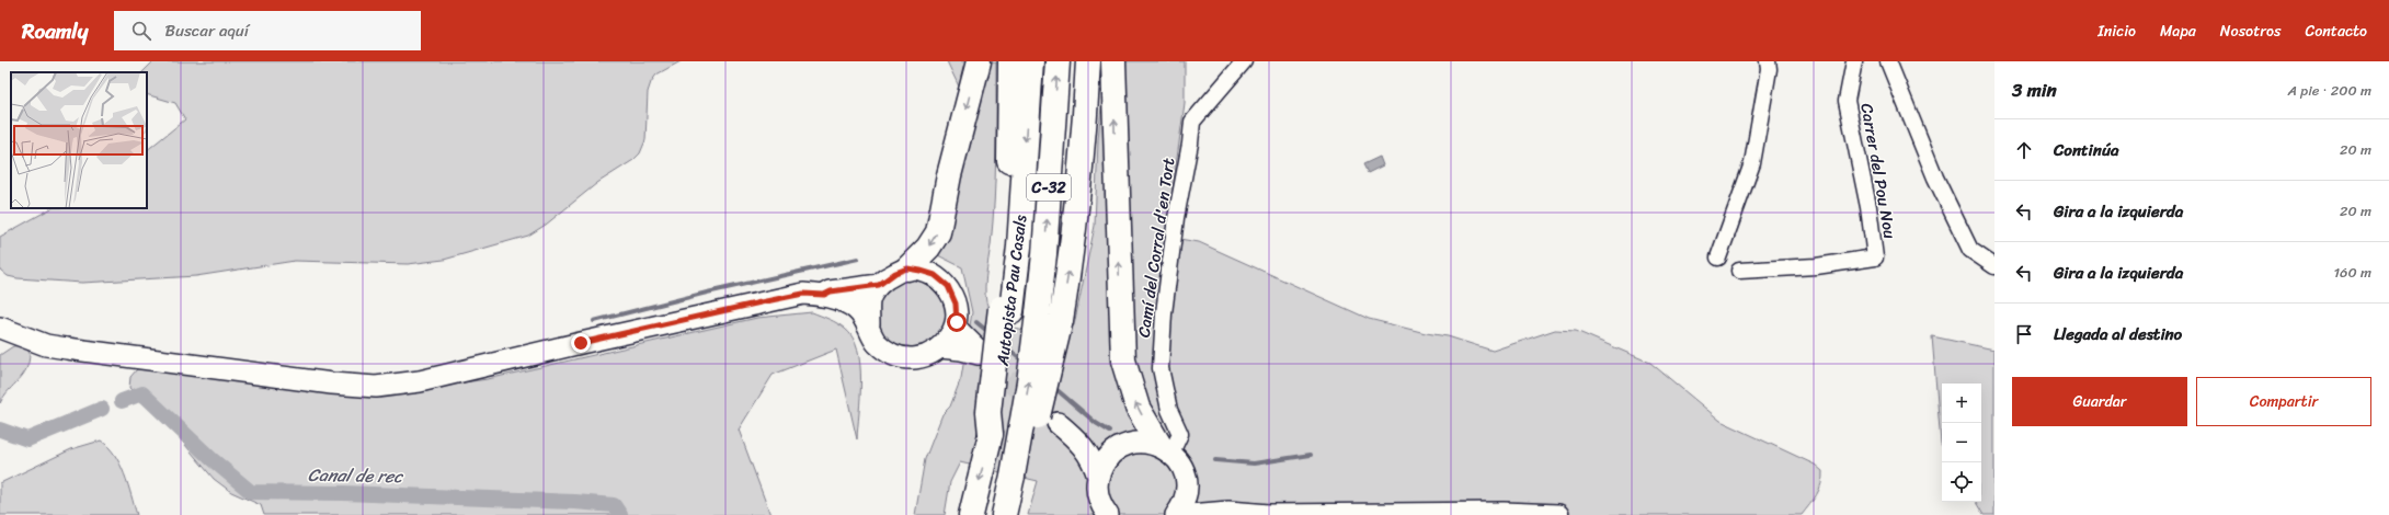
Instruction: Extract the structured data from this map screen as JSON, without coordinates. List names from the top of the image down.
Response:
{
  "streets": {
    "highway": ["C-32", "Autopista Pau Casals"],
    "street": ["Carrer del Pou Nou", "Camí del Corral d'en Tort"]
  },
  "water": ["Canal de rec"],
  "page": {
    "header": "Roamly",
    "search": "Buscar aquí",
    "nav": [
      "Inicio",
      "Mapa",
      "Nosotros",
      "Contacto"
    ],
    "heading": ["3 min", "A pie · 200 m"],
    "list": [
      ["Continúa", "20 m"],
      ["Gira a la izquierda", "20 m"],
      ["Gira a la izquierda", "160 m"],
      "Llegada al destino"
    ],
    "buttons": ["Guardar", "Compartir"],
    "map_buttons": ["+", "−"]
  }
}
